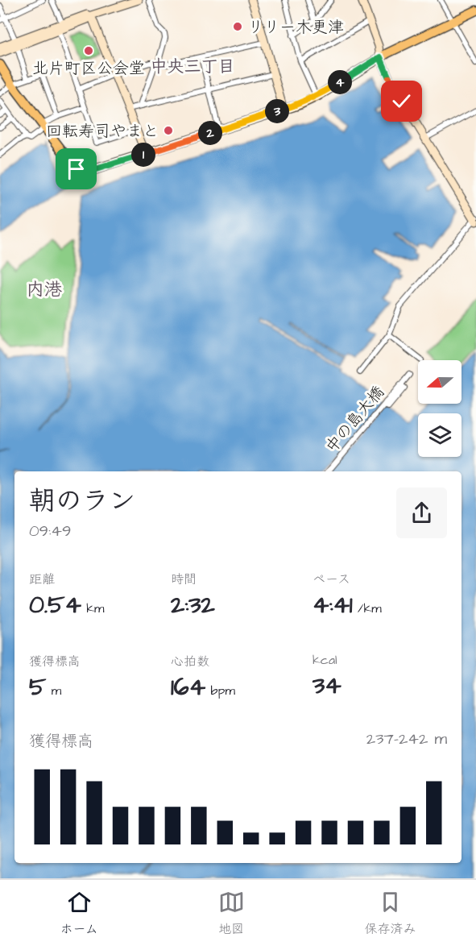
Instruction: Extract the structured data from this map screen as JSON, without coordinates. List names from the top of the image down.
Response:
{
  "streets": {
    "street": ["中の島大橋"]
  },
  "districts": ["中央三丁目", "内港"],
  "places": ["リリー木更津", "北片町区公会堂", "回転寿司やまと"],
  "north": "left",
  "page": {
    "pins": [
      "4",
      "3",
      "2",
      "1"
    ],
    "heading": ["朝のラン", "09:49"],
    "stats": [
      ["距離", "0.54 km"],
      ["時間", "2:32"],
      ["ペース", "4:41 /km"],
      ["獲得標高", "5 m"],
      ["心拍数", "164 bpm"],
      ["kcal", "34"]
    ],
    "chart": ["獲得標高", "237–242 m"],
    "tabs": ["ホーム", "地図", "保存済み"]
  }
}
